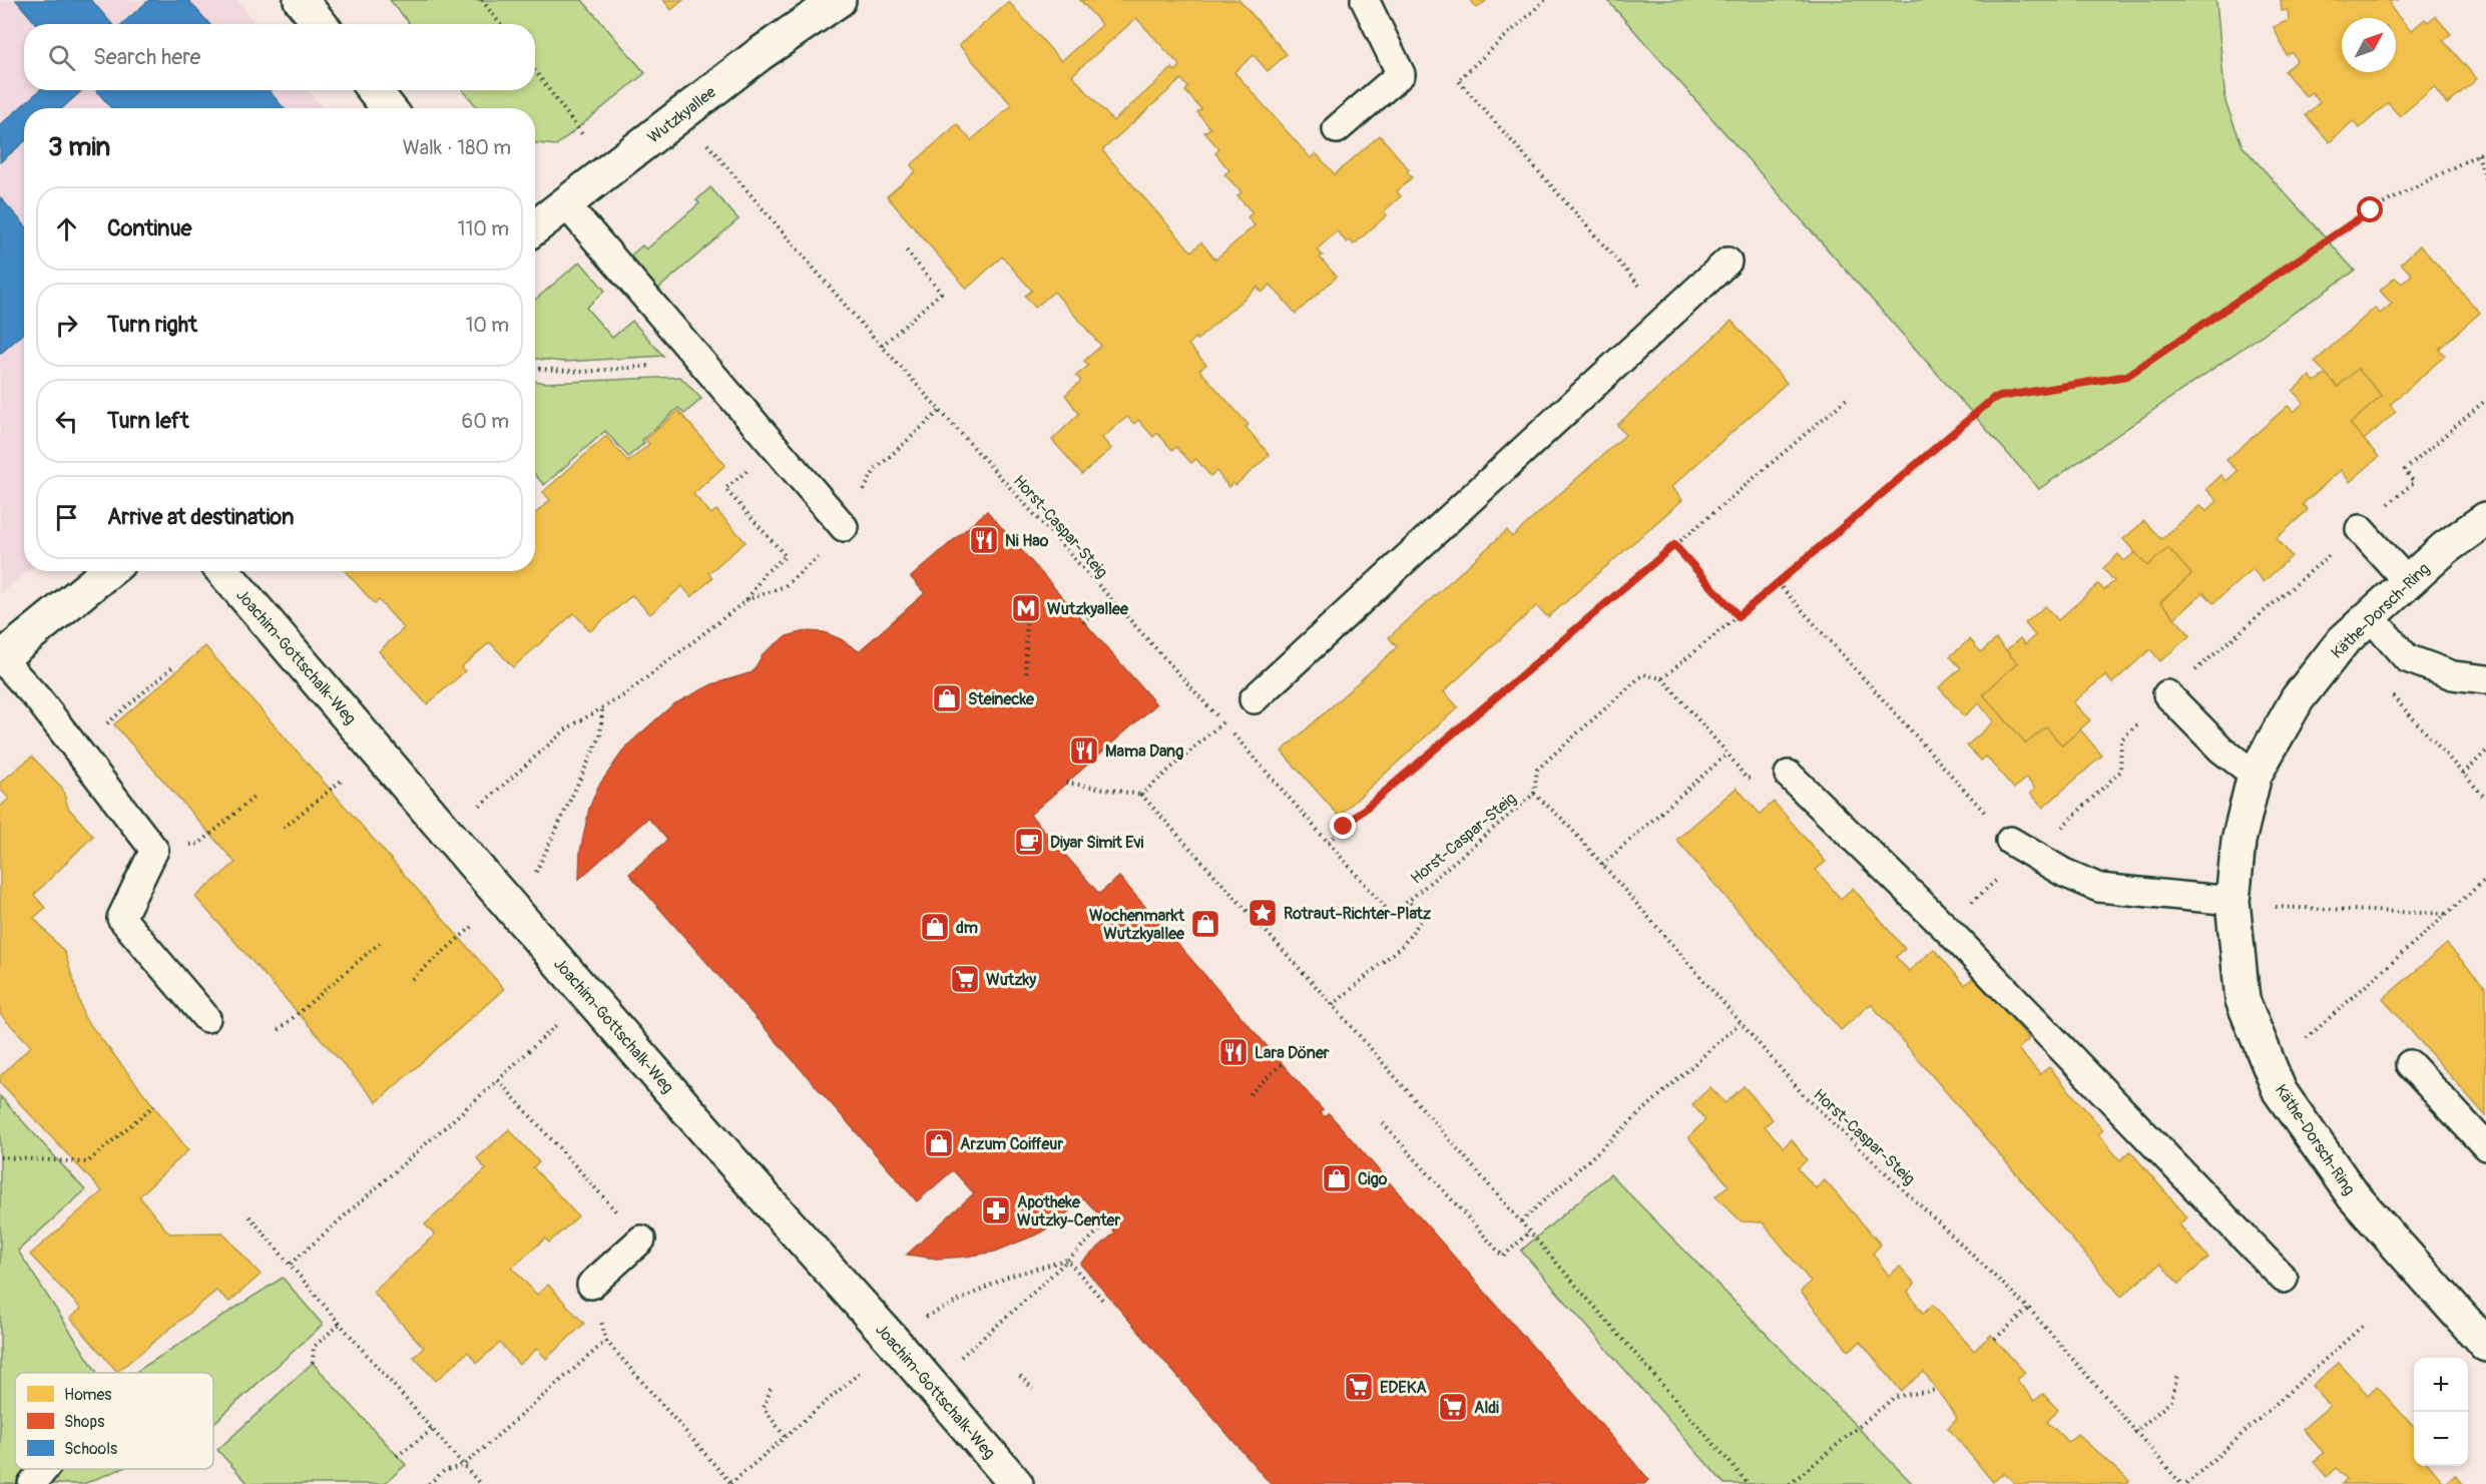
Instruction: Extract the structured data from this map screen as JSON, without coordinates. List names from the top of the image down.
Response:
{
  "streets": {
    "street": ["Wutzkyallee", "Käthe-Dorsch-Ring", "Joachim-Gottschalk-Weg"],
    "path": ["Horst-Caspar-Steig"]
  },
  "crossings": [
    ["Wutzkyallee", "Horst-Caspar-Steig"]
  ],
  "places": {
    "restaurant": ["Ni Hao", "Mama Dang", "Lara Döner"],
    "metro station": ["Wutzkyallee"],
    "shop": [
      "Steinecke",
      "Wochenmarkt Wutzkyallee",
      "dm",
      "Arzum Coiffeur",
      "Cigo"
    ],
    "cafe": ["Diyar Simit Evi"],
    "place": ["Rotraut-Richter-Platz"],
    "supermarket": ["Wutzky", "EDEKA", "Aldi"],
    "pharmacy": ["Apotheke Wutzky-Center"]
  },
  "legend": ["Homes", "Shops", "Schools"],
  "north": "top right",
  "page": {
    "search": "Search here",
    "heading": ["3 min", "Walk · 180 m"],
    "list": [
      ["Continue", "110 m"],
      ["Turn right", "10 m"],
      ["Turn left", "60 m"],
      "Arrive at destination"
    ],
    "map_buttons": ["+", "−"]
  }
}
